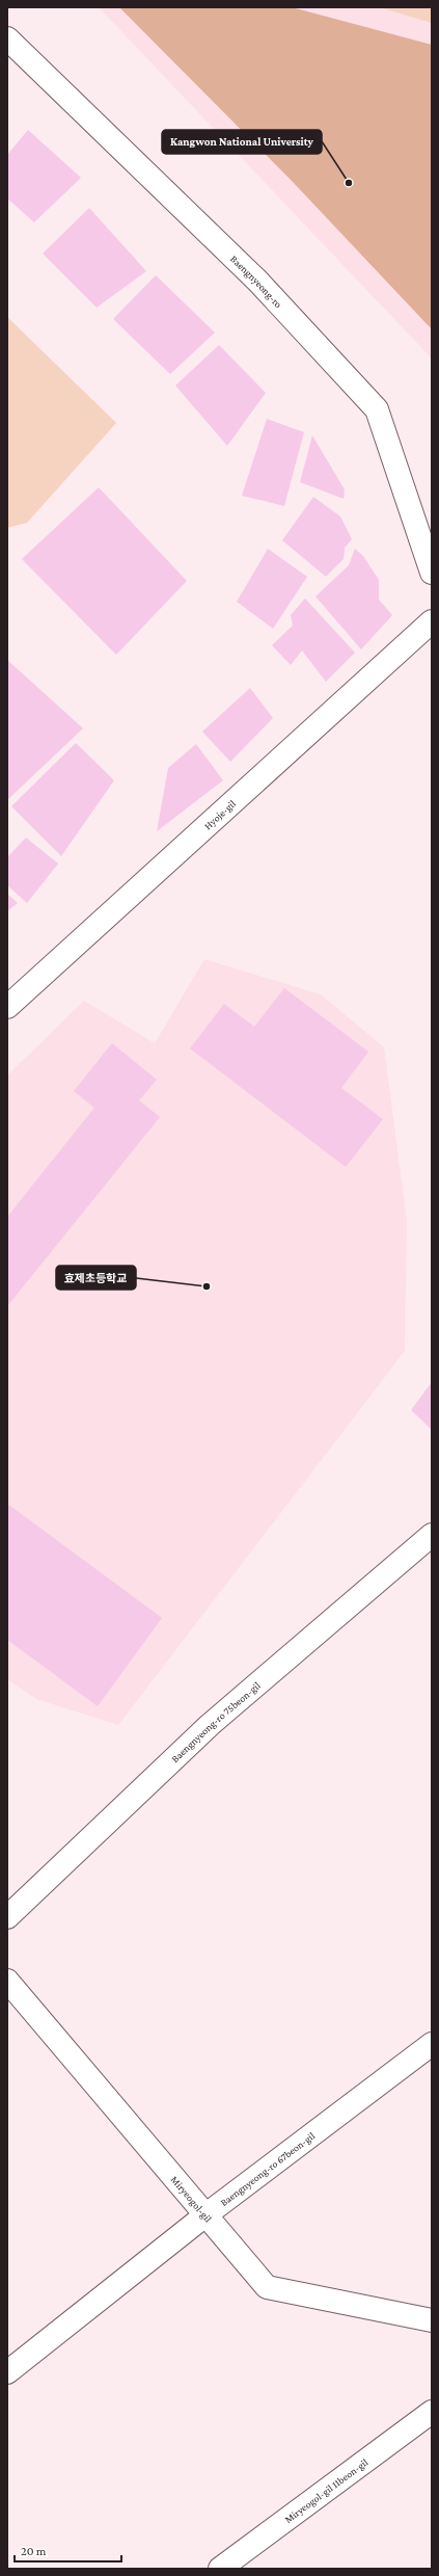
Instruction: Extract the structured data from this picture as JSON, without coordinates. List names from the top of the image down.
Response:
{
  "streets": {
    "street": [
      "Baengnyeong-ro",
      "Hyoje-gil",
      "Baengnyeong-ro 75beon-gil",
      "Baengnyeong-ro 67beon-gil",
      "Miryeogol-gil",
      "Miryeogol-gil 11beon-gil"
    ]
  },
  "crossings": [
    ["Baengnyeong-ro 67beon-gil", "Miryeogol-gil"]
  ],
  "places": ["Kangwon National University", "효제초등학교"],
  "scale_bar": "20 m"
}
